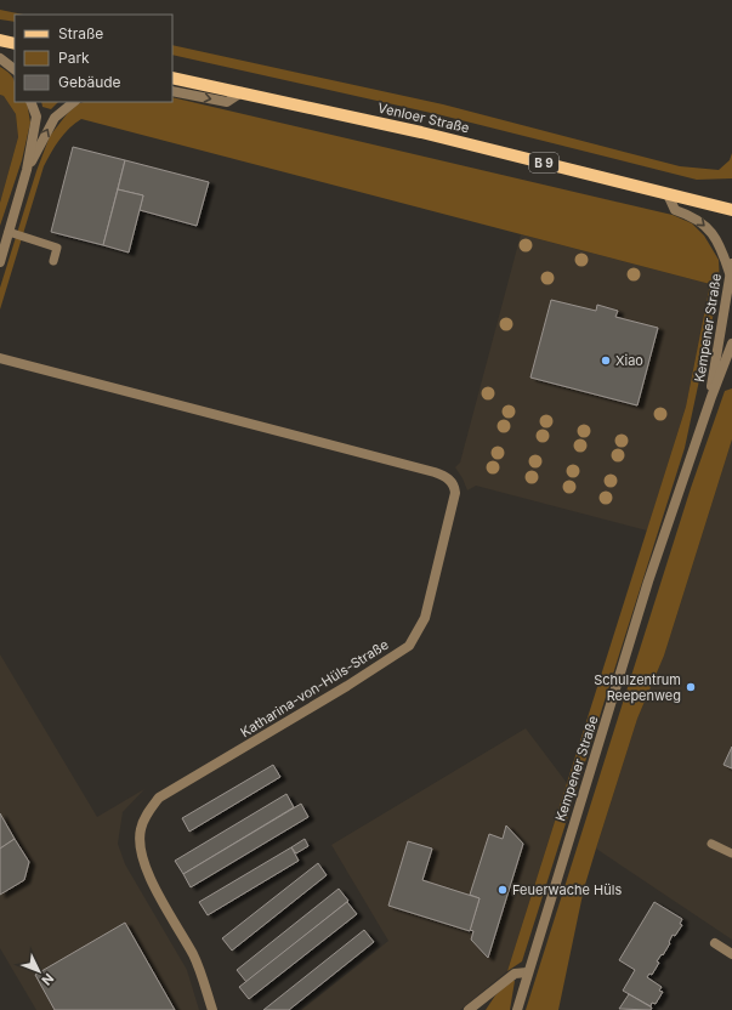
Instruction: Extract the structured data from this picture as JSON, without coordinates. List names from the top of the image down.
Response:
{
  "streets": {
    "main road": ["Venloer Straße", "B 9"],
    "street": ["Kempener Straße", "Katharina-von-Hüls-Straße"]
  },
  "places": ["Xiao", "Schulzentrum Reepenweg", "Feuerwache Hüls"],
  "legend": ["Straße", "Park", "Gebäude"],
  "north": "bottom right"
}
